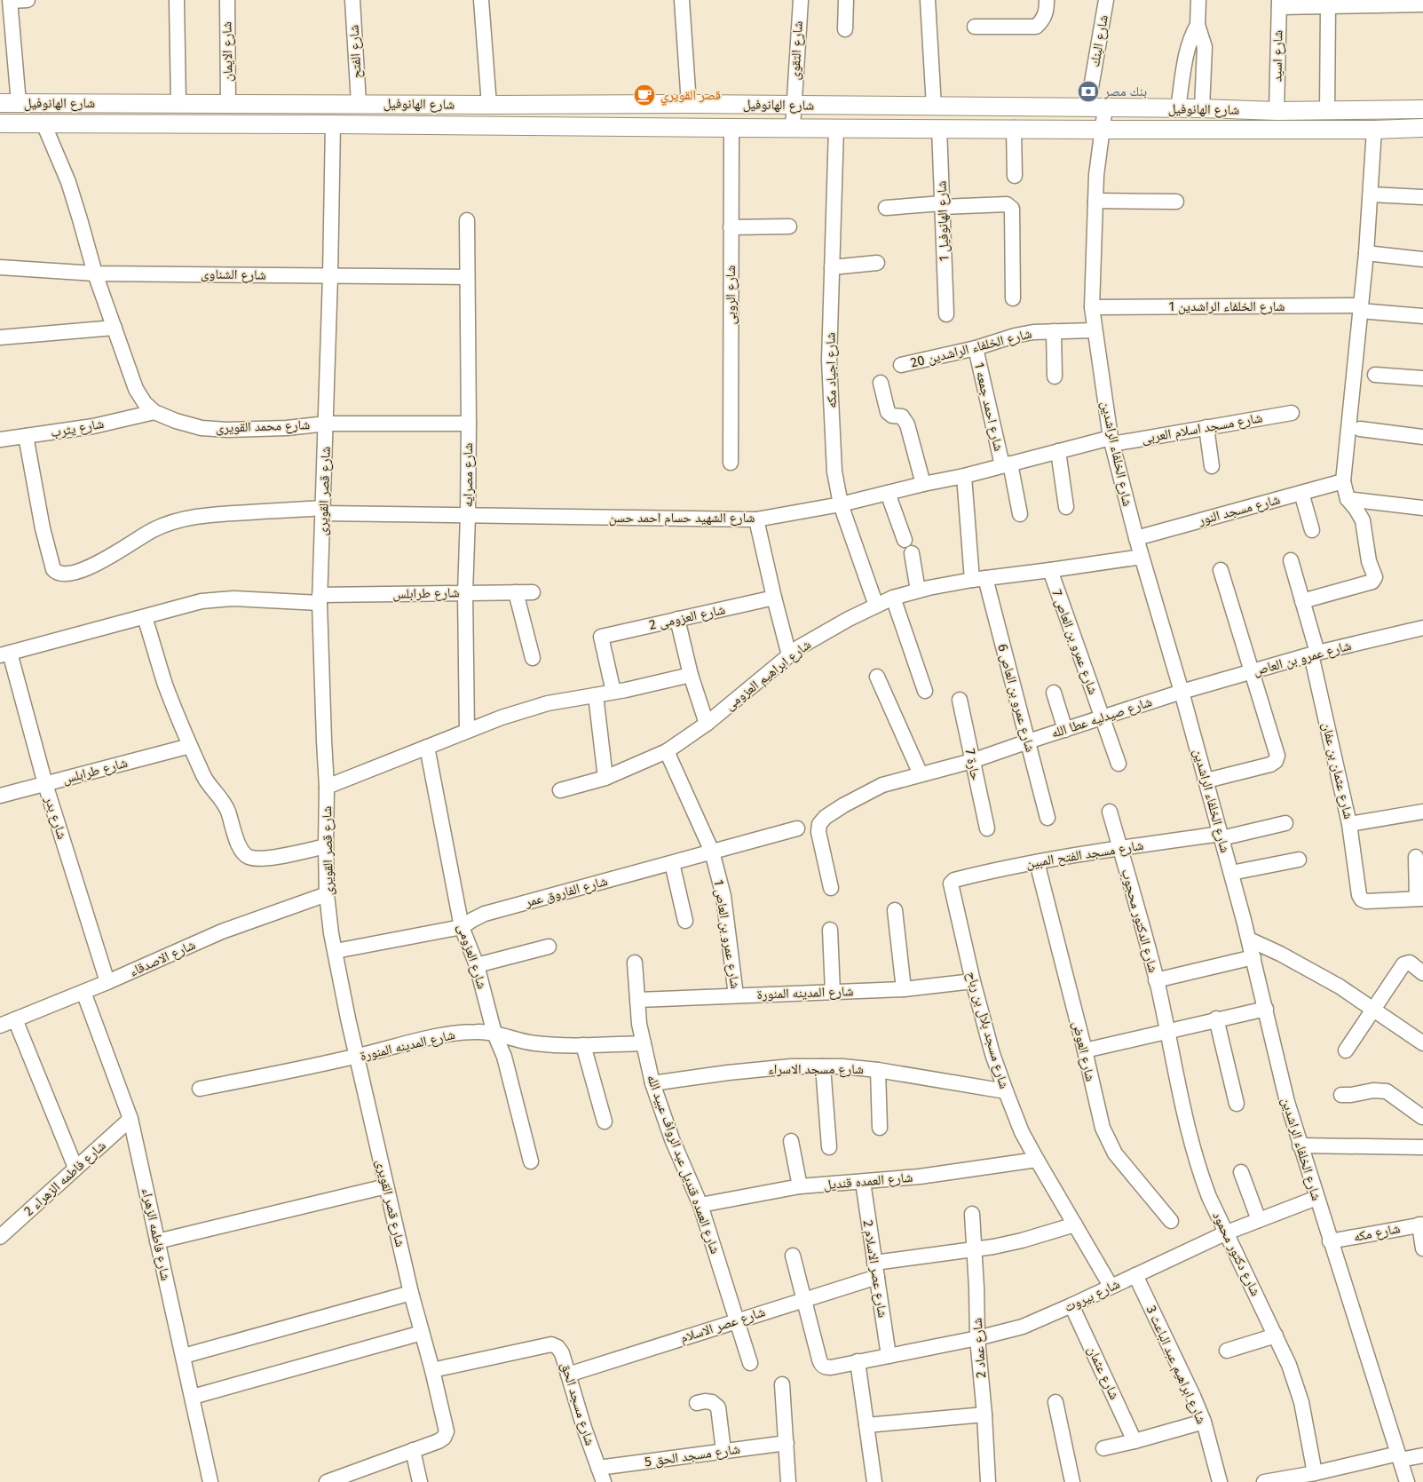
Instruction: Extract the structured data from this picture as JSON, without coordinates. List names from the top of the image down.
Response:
{
  "streets": {
    "street": [
      "شارع البنك",
      "شارع التقوى",
      "شارع الايمان",
      "شارع الفتح",
      "شارع اسيد",
      "شارع الهانوفيل",
      "شارع الهانوفيل 1",
      "شارع الشناوى",
      "شارع الروبى",
      "شارع الخلفاء الراشدين 1",
      "شارع الخلفاء الراشدين 20",
      "شارع اجياد مكه",
      "شارع احمد جمعه 1",
      "شارع محمد القويرى",
      "شارع يثرب",
      "شارع مسجد اسلام العربى",
      "شارع الخلفاء الراشدين",
      "شارع مصرايه",
      "شارع قصر القويرى",
      "شارع مسجد النور",
      "شارع الشهيد حسام احمد حسن",
      "شارع طرابلس",
      "شارع العزومى 2",
      "شارع عمرو بن العاص 7",
      "شارع عمرو بن العاص",
      "شارع ابراهيم العزومى",
      "شارع عمرو بن العاص 6",
      "شارع صيدليه عطا الله",
      "حارة 7",
      "شارع عثمان بن عفان",
      "شارع بدر",
      "شارع مسجد الفتح المبين",
      "شارع الفاروق عمر",
      "شارع الدكتور محجوب",
      "شارع عمرو بن العاص 1",
      "شارع العزومى",
      "شارع الاصدقاء",
      "شارع المدينه المنورة",
      "شارع مسجد بلال بن رباح",
      "شارع العوض",
      "شارع مسجد الاسراء",
      "شارع العمده قنديل عبد الرواف عبيد الله",
      "شارع فاطمه الزهراء 2",
      "شارع العمده قنديل",
      "شارع مكه",
      "شارع فاطمه الزهراء",
      "شارع دكتور محمود",
      "شارع عصر الاسلام 2",
      "شارع بيروت",
      "شارع عصر الاسلام",
      "شارع عماد 2",
      "شارع ابراهيم عبد الباعث 3",
      "شارع عثمان",
      "شارع مسجد الحق",
      "شارع مسجد الحق 5"
    ]
  },
  "crossings": [
    ["شارع البنك", "شارع الهانوفيل"],
    ["شارع البنك", "شارع الخلفاء الراشدين"],
    ["شارع التقوى", "شارع الهانوفيل"],
    ["شارع الايمان", "شارع الهانوفيل"],
    ["شارع الفتح", "شارع الهانوفيل"],
    ["شارع اسيد", "شارع الهانوفيل"],
    ["شارع الهانوفيل", "شارع الهانوفيل 1"],
    ["شارع الهانوفيل", "شارع الروبى"],
    ["شارع الهانوفيل", "شارع اجياد مكه"],
    ["شارع الهانوفيل", "شارع محمد القويرى"],
    ["شارع الهانوفيل", "شارع الخلفاء الراشدين"],
    ["شارع الهانوفيل", "شارع قصر القويرى"],
    ["شارع الشناوى", "شارع محمد القويرى"],
    ["شارع الشناوى", "شارع مصرايه"],
    ["شارع الشناوى", "شارع قصر القويرى"],
    ["شارع الخلفاء الراشدين 1", "شارع الخلفاء الراشدين"],
    ["شارع الخلفاء الراشدين 20", "شارع احمد جمعه 1"],
    ["شارع الخلفاء الراشدين 20", "شارع الخلفاء الراشدين"],
    ["شارع اجياد مكه", "شارع الشهيد حسام احمد حسن"],
    ["شارع اجياد مكه", "شارع ابراهيم العزومى"],
    ["شارع احمد جمعه 1", "شارع الشهيد حسام احمد حسن"],
    ["شارع محمد القويرى", "شارع يثرب"],
    ["شارع محمد القويرى", "شارع مصرايه"],
    ["شارع محمد القويرى", "شارع قصر القويرى"],
    ["شارع يثرب", "شارع الشهيد حسام احمد حسن"],
    ["شارع مسجد اسلام العربى", "شارع الخلفاء الراشدين"],
    ["شارع مسجد اسلام العربى", "شارع الشهيد حسام احمد حسن"],
    ["شارع الخلفاء الراشدين", "شارع مسجد النور"],
    ["شارع الخلفاء الراشدين", "شارع الشهيد حسام احمد حسن"],
    ["شارع الخلفاء الراشدين", "شارع عمرو بن العاص"],
    ["شارع الخلفاء الراشدين", "شارع ابراهيم العزومى"],
    ["شارع الخلفاء الراشدين", "شارع صيدليه عطا الله"],
    ["شارع الخلفاء الراشدين", "شارع مسجد الفتح المبين"],
    ["شارع الخلفاء الراشدين", "شارع مكه"],
    ["شارع الخلفاء الراشدين", "شارع بيروت"],
    ["شارع مصرايه", "شارع الشهيد حسام احمد حسن"],
    ["شارع مصرايه", "شارع طرابلس"],
    ["شارع قصر القويرى", "شارع الشهيد حسام احمد حسن"],
    ["شارع قصر القويرى", "شارع طرابلس"],
    ["شارع قصر القويرى", "شارع الفاروق عمر"],
    ["شارع قصر القويرى", "شارع الاصدقاء"],
    ["شارع قصر القويرى", "شارع المدينه المنورة"],
    ["شارع قصر القويرى", "شارع مسجد الحق"],
    ["شارع الشهيد حسام احمد حسن", "شارع عمرو بن العاص 6"],
    ["شارع طرابلس", "شارع بدر"],
    ["شارع عمرو بن العاص 7", "شارع ابراهيم العزومى"],
    ["شارع عمرو بن العاص 7", "شارع صيدليه عطا الله"],
    ["شارع عمرو بن العاص", "شارع صيدليه عطا الله"],
    ["شارع عمرو بن العاص", "شارع عثمان بن عفان"],
    ["شارع ابراهيم العزومى", "شارع عمرو بن العاص 6"],
    ["شارع ابراهيم العزومى", "شارع عمرو بن العاص 1"],
    ["شارع عمرو بن العاص 6", "شارع صيدليه عطا الله"],
    ["شارع صيدليه عطا الله", "حارة 7"],
    ["شارع بدر", "شارع الاصدقاء"],
    ["شارع مسجد الفتح المبين", "شارع الدكتور محجوب"],
    ["شارع مسجد الفتح المبين", "شارع مسجد بلال بن رباح"],
    ["شارع مسجد الفتح المبين", "شارع العوض"],
    ["شارع الفاروق عمر", "شارع عمرو بن العاص 1"],
    ["شارع الفاروق عمر", "شارع العزومى"],
    ["شارع الدكتور محجوب", "شارع دكتور محمود"],
    ["شارع عمرو بن العاص 1", "شارع المدينه المنورة"],
    ["شارع العزومى", "شارع المدينه المنورة"],
    ["شارع الاصدقاء", "شارع فاطمه الزهراء"],
    ["شارع المدينه المنورة", "شارع مسجد بلال بن رباح"],
    ["شارع المدينه المنورة", "شارع العمده قنديل عبد الرواف عبيد الله"],
    ["شارع مسجد بلال بن رباح", "شارع مسجد الاسراء"],
    ["شارع مسجد بلال بن رباح", "شارع العمده قنديل"],
    ["شارع مسجد بلال بن رباح", "شارع بيروت"],
    ["شارع مسجد بلال بن رباح", "شارع عصر الاسلام"],
    ["شارع مسجد الاسراء", "شارع العمده قنديل عبد الرواف عبيد الله"],
    ["شارع العمده قنديل عبد الرواف عبيد الله", "شارع العمده قنديل"],
    ["شارع العمده قنديل عبد الرواف عبيد الله", "شارع عصر الاسلام"],
    ["شارع فاطمه الزهراء 2", "شارع فاطمه الزهراء"],
    ["شارع العمده قنديل", "شارع عصر الاسلام 2"],
    ["شارع دكتور محمود", "شارع بيروت"],
    ["شارع عصر الاسلام 2", "شارع بيروت"],
    ["شارع عصر الاسلام 2", "شارع عصر الاسلام"],
    ["شارع بيروت", "شارع عصر الاسلام"],
    ["شارع بيروت", "شارع عماد 2"],
    ["شارع بيروت", "شارع ابراهيم عبد الباعث 3"],
    ["شارع بيروت", "شارع عثمان"],
    ["شارع عصر الاسلام", "شارع عماد 2"],
    ["شارع عصر الاسلام", "شارع مسجد الحق"],
    ["شارع مسجد الحق", "شارع مسجد الحق 5"]
  ],
  "places": {
    "bank": ["بنك مصر"],
    "cafe": ["قصر القويري"]
  }
}
